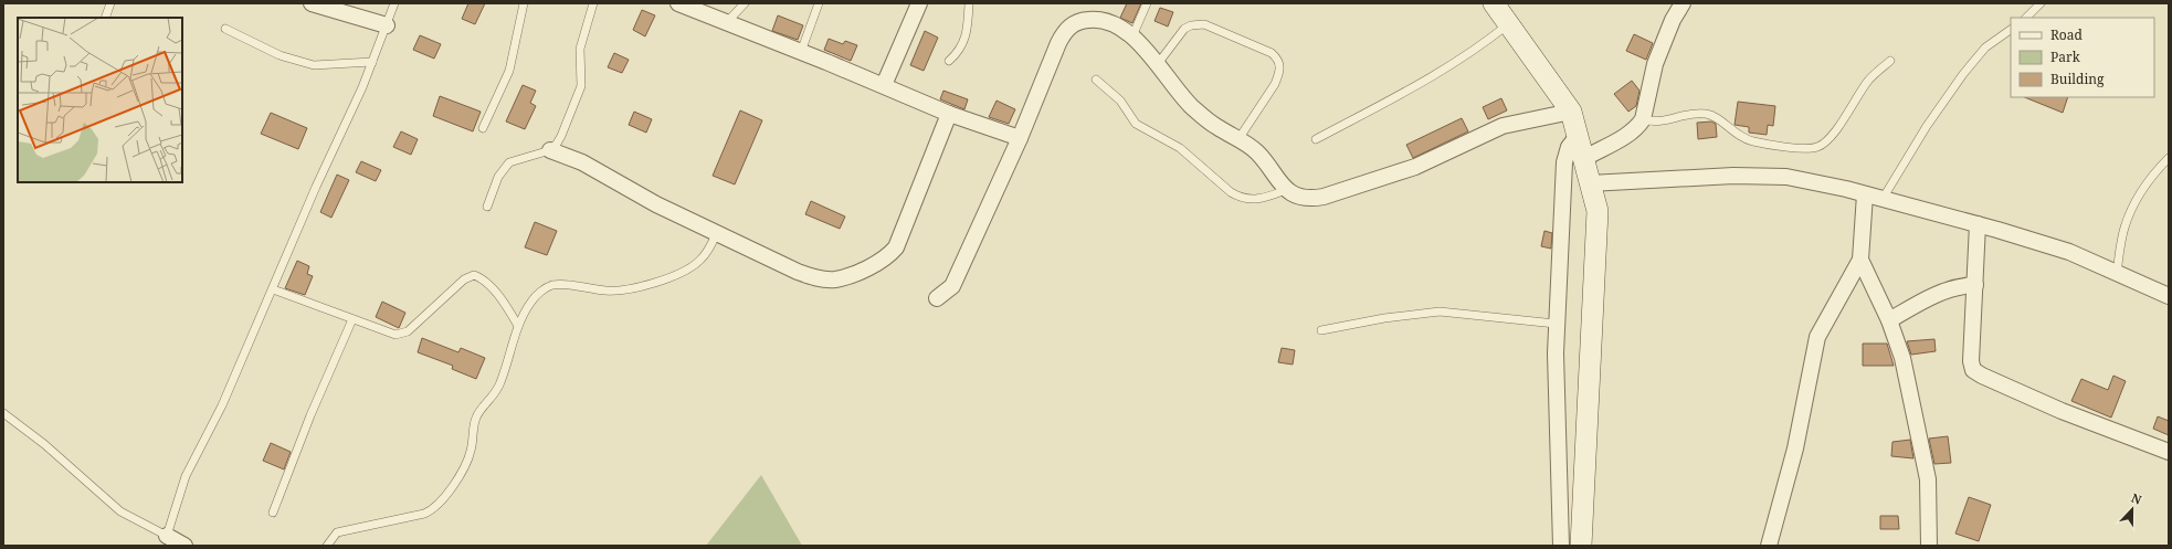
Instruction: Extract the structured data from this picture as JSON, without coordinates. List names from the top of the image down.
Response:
{
  "legend": ["Road", "Park", "Building"],
  "north": "top"
}
